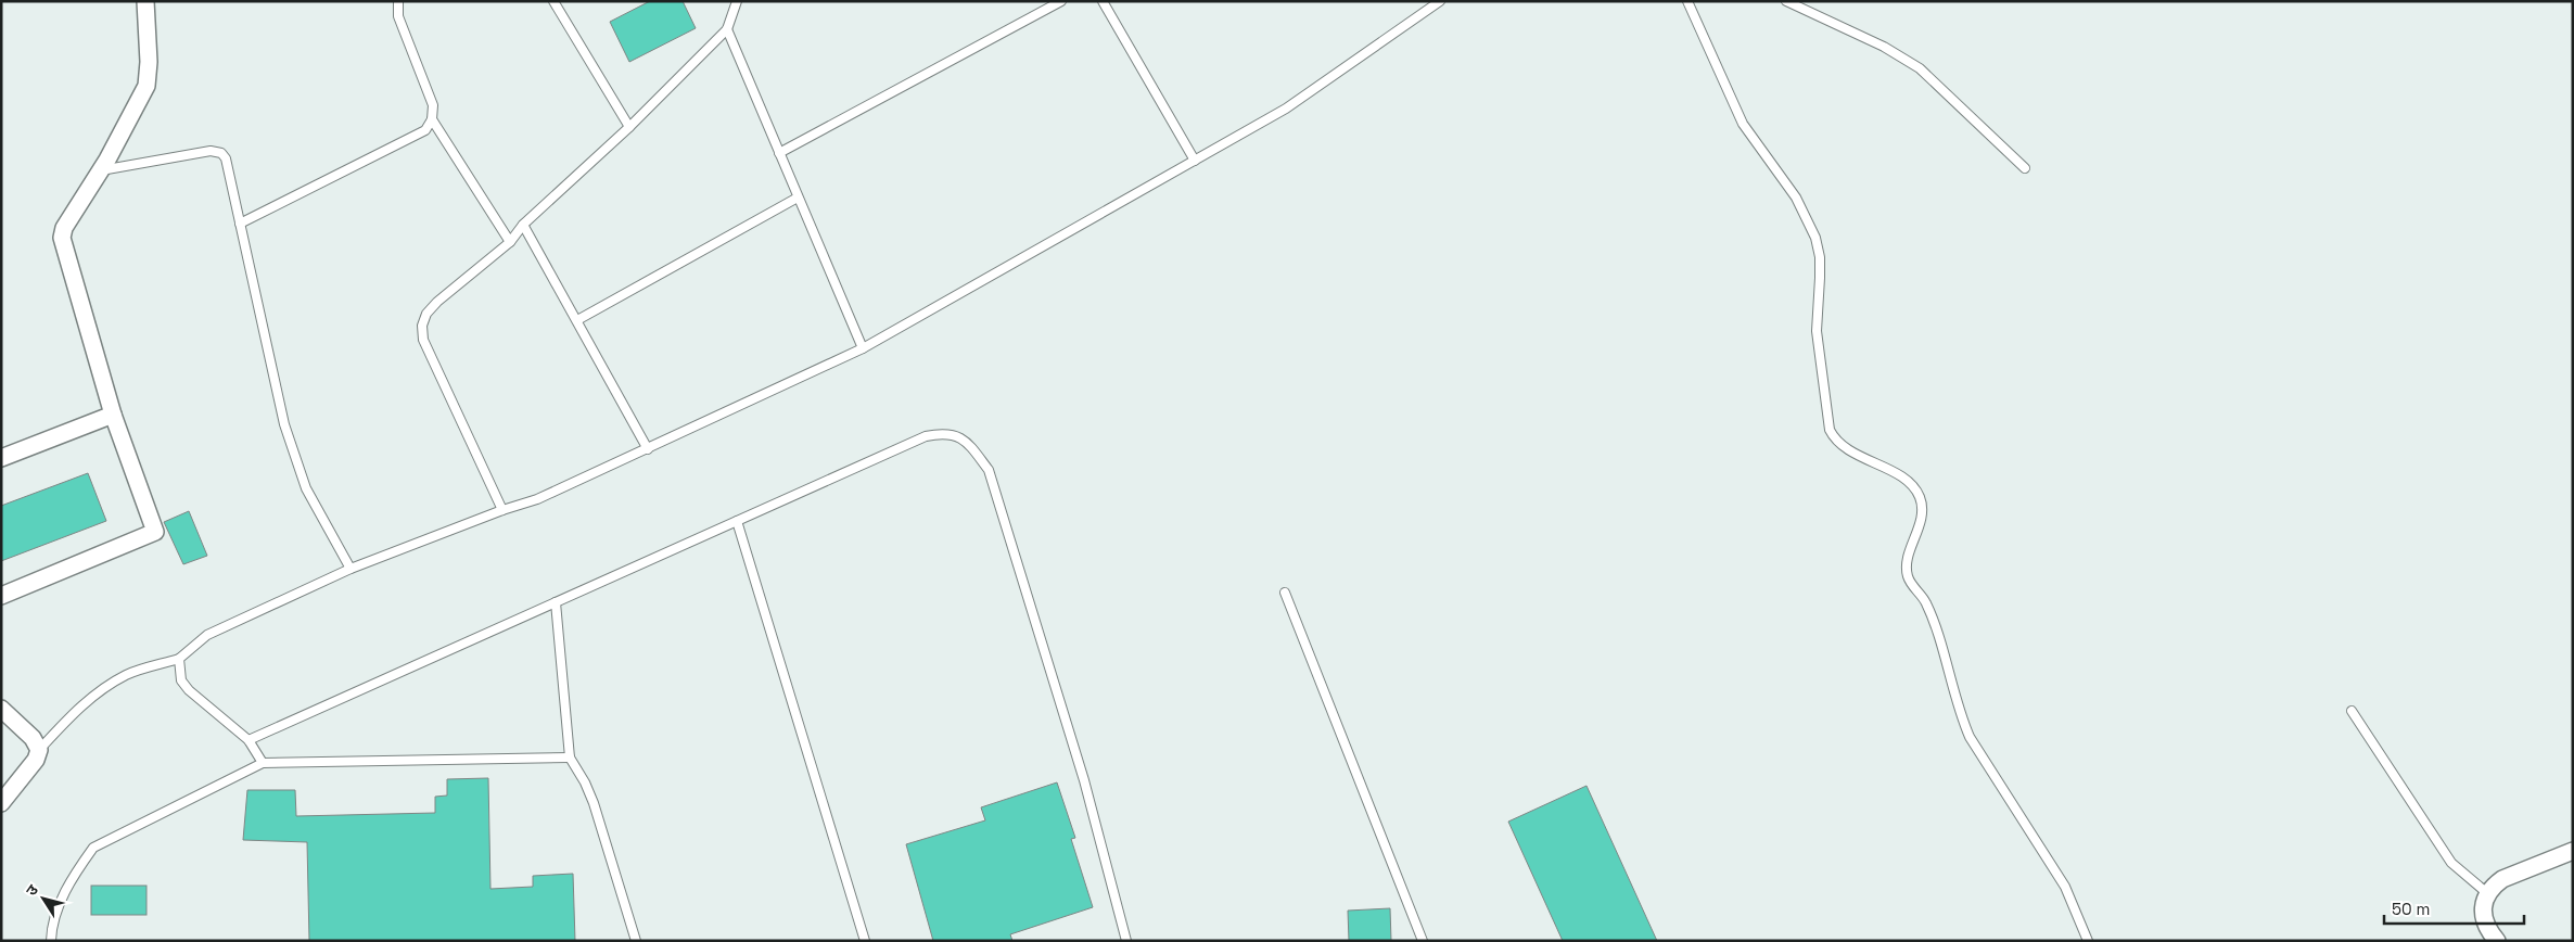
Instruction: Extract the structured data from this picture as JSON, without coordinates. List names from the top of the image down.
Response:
{
  "scale_bar": "50 m",
  "north": "top left"
}
